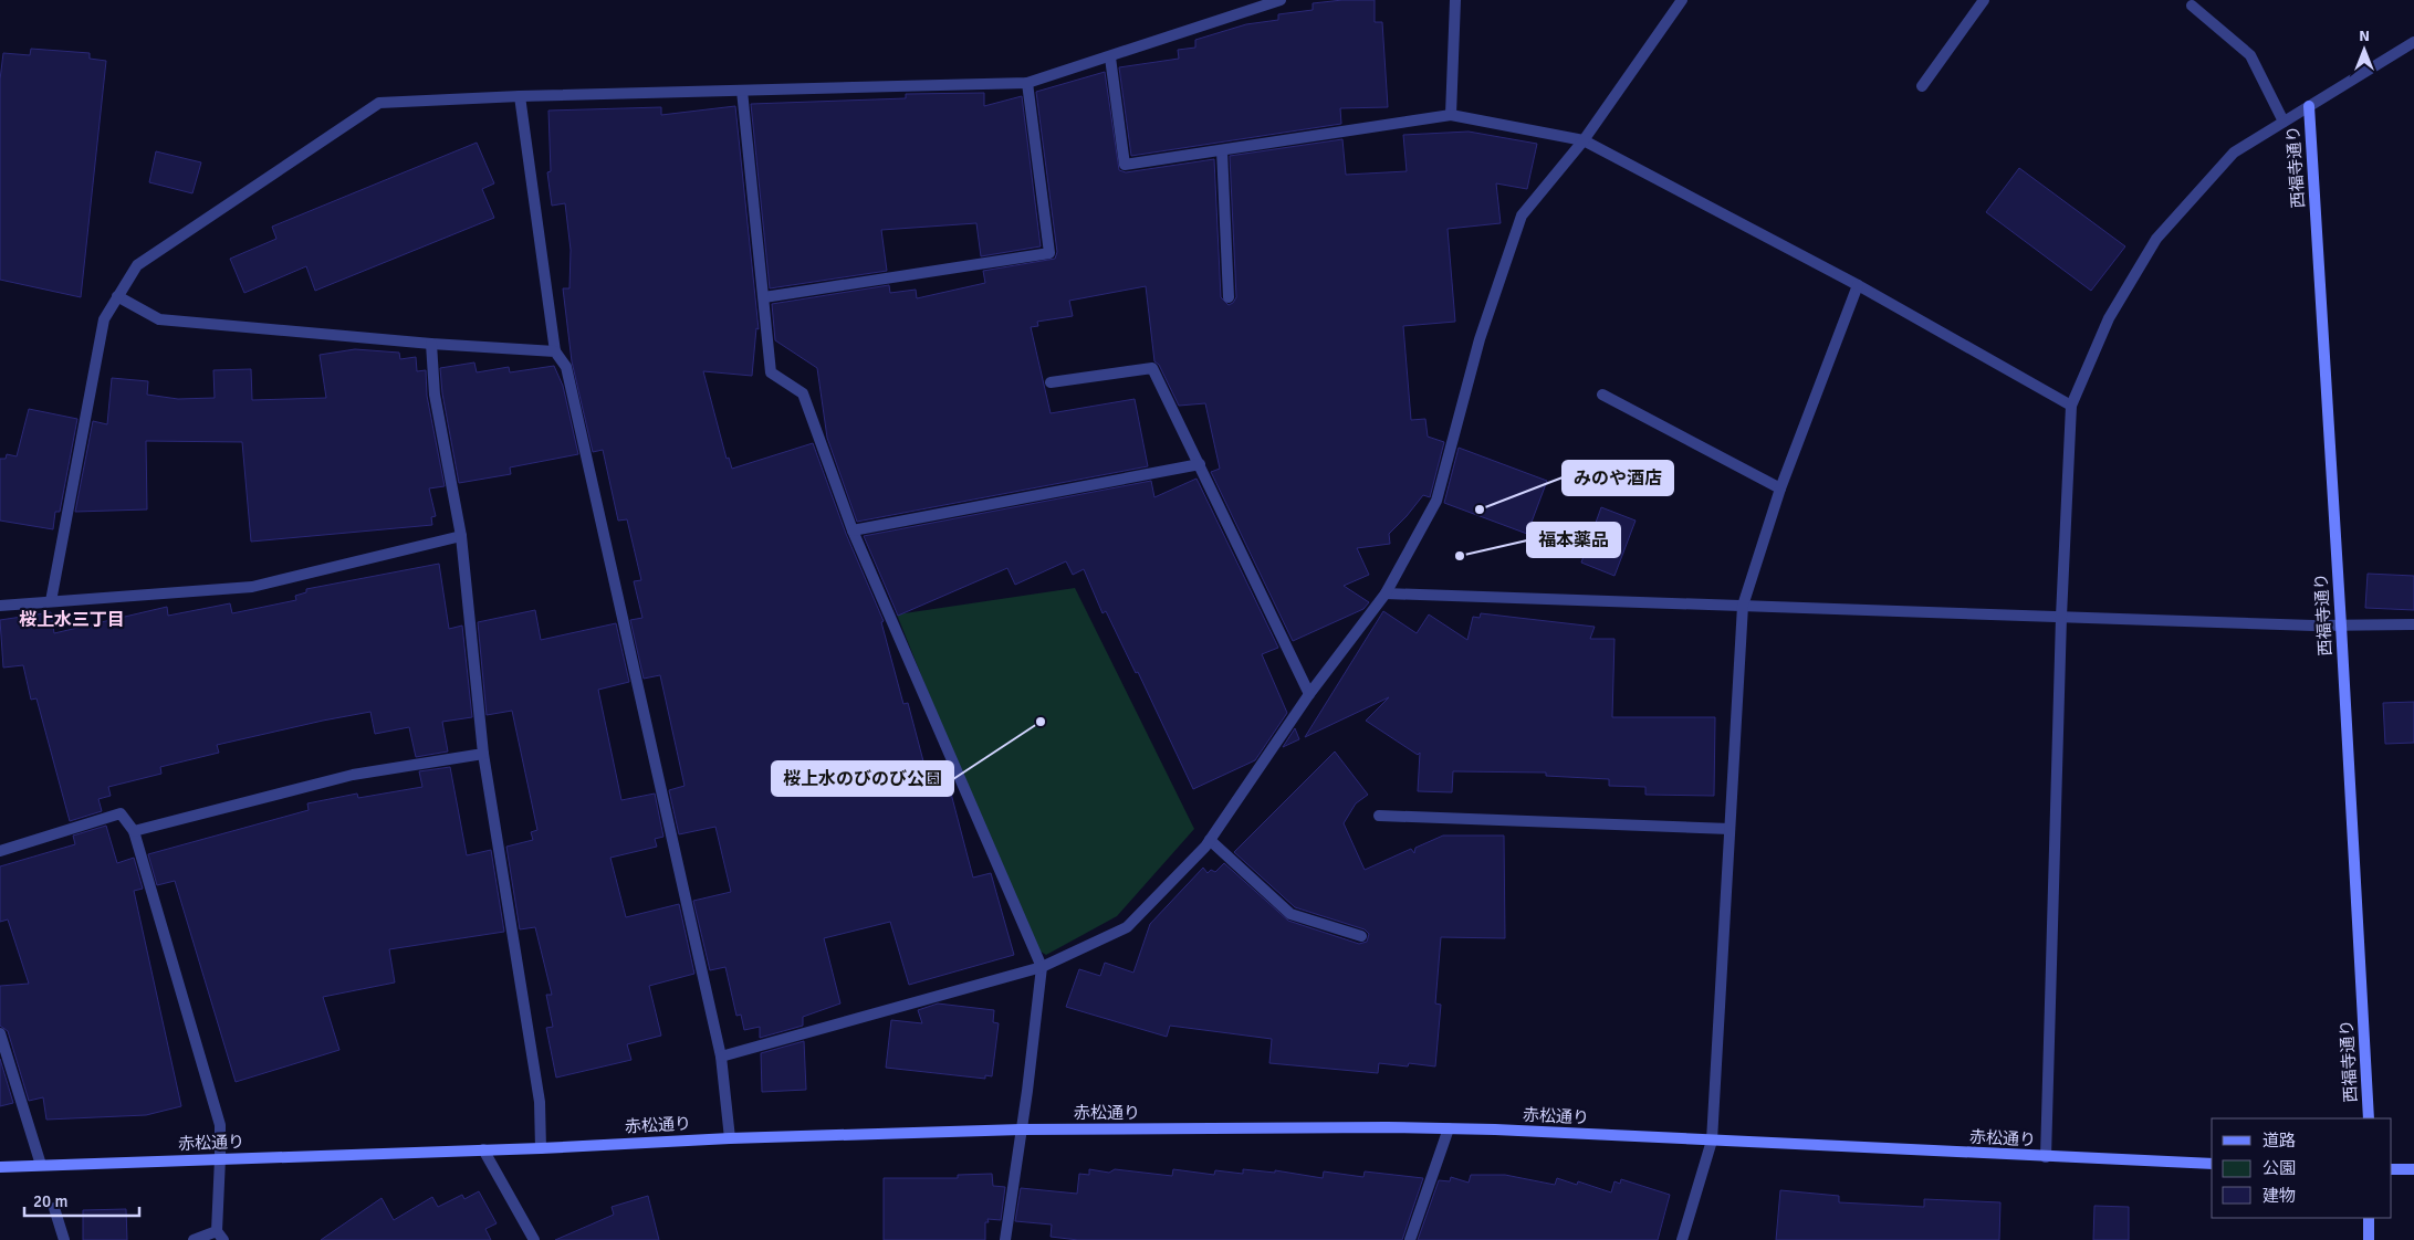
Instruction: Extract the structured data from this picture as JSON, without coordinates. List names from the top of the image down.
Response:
{
  "streets": {
    "street": ["西福寺通り", "赤松通り"]
  },
  "districts": ["桜上水三丁目"],
  "places": ["みのや酒店", "福本薬品", "桜上水のびのび公園"],
  "legend": ["道路", "公園", "建物"],
  "scale_bar": "20 m",
  "north": "top"
}
